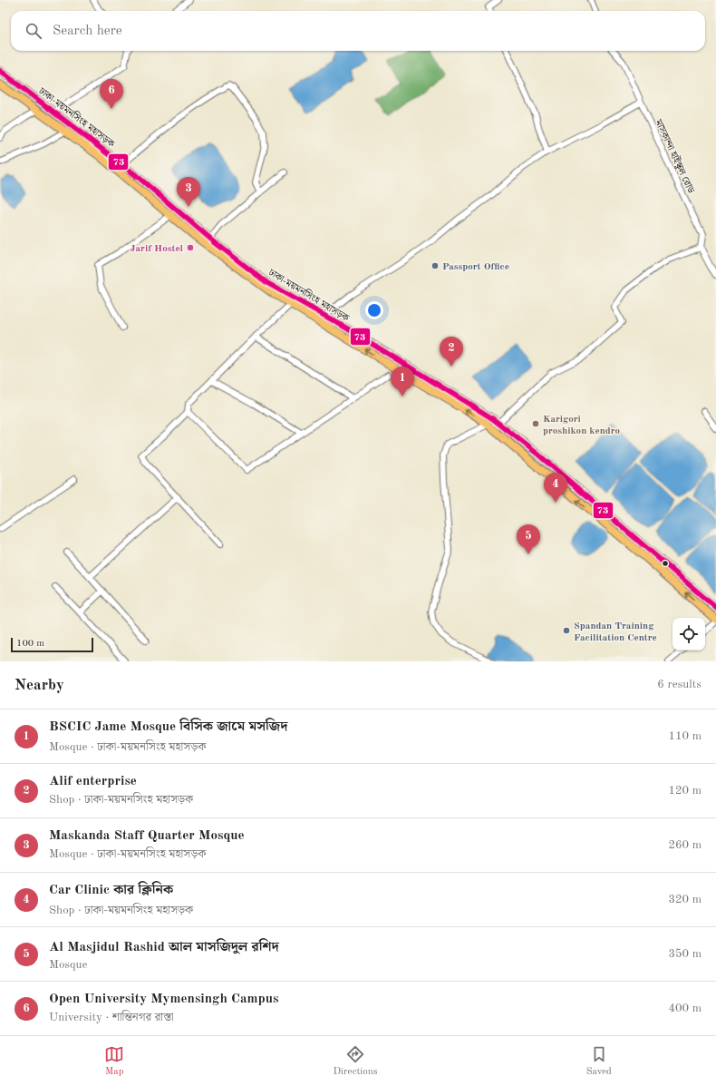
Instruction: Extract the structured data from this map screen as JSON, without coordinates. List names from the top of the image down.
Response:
{
  "streets": {
    "main road": ["ঢাকা-ময়মনসিংহ মহাসড়ক"],
    "street": ["মাসকান্দা হাইস্কুল রোড"]
  },
  "places": [
    "Jarif Hostel",
    "Passport Office",
    "Karigori proshikon kendro",
    "Spandan Training Facilitation Centre"
  ],
  "lines": ["transit line 73"],
  "scale_bar": "100 m",
  "page": {
    "search": "Search here",
    "pins": [
      "6",
      "3",
      "2",
      "1",
      "4",
      "5"
    ],
    "scale": "100 m",
    "heading": ["Nearby", "6 results"],
    "list": [
      {
        "mark": "1",
        "name": "BSCIC Jame Mosque বিসিক জামে মসজিদ",
        "note": "Mosque · ঢাকা-ময়মনসিংহ মহাসড়ক",
        "value": "110 m"
      },
      {
        "mark": "2",
        "name": "Alif enterprise",
        "note": "Shop · ঢাকা-ময়মনসিংহ মহাসড়ক",
        "value": "120 m"
      },
      {
        "mark": "3",
        "name": "Maskanda Staff Quarter Mosque",
        "note": "Mosque · ঢাকা-ময়মনসিংহ মহাসড়ক",
        "value": "260 m"
      },
      {
        "mark": "4",
        "name": "Car Clinic কার ক্লিনিক",
        "note": "Shop · ঢাকা-ময়মনসিংহ মহাসড়ক",
        "value": "320 m"
      },
      {
        "mark": "5",
        "name": "Al Masjidul Rashid আল মাসজিদুল রশিদ",
        "note": "Mosque",
        "value": "350 m"
      },
      {
        "mark": "6",
        "name": "Open University Mymensingh Campus",
        "note": "University · শান্তিনগর রাস্তা",
        "value": "400 m"
      }
    ],
    "nav": ["Map", "Directions", "Saved"]
  }
}
